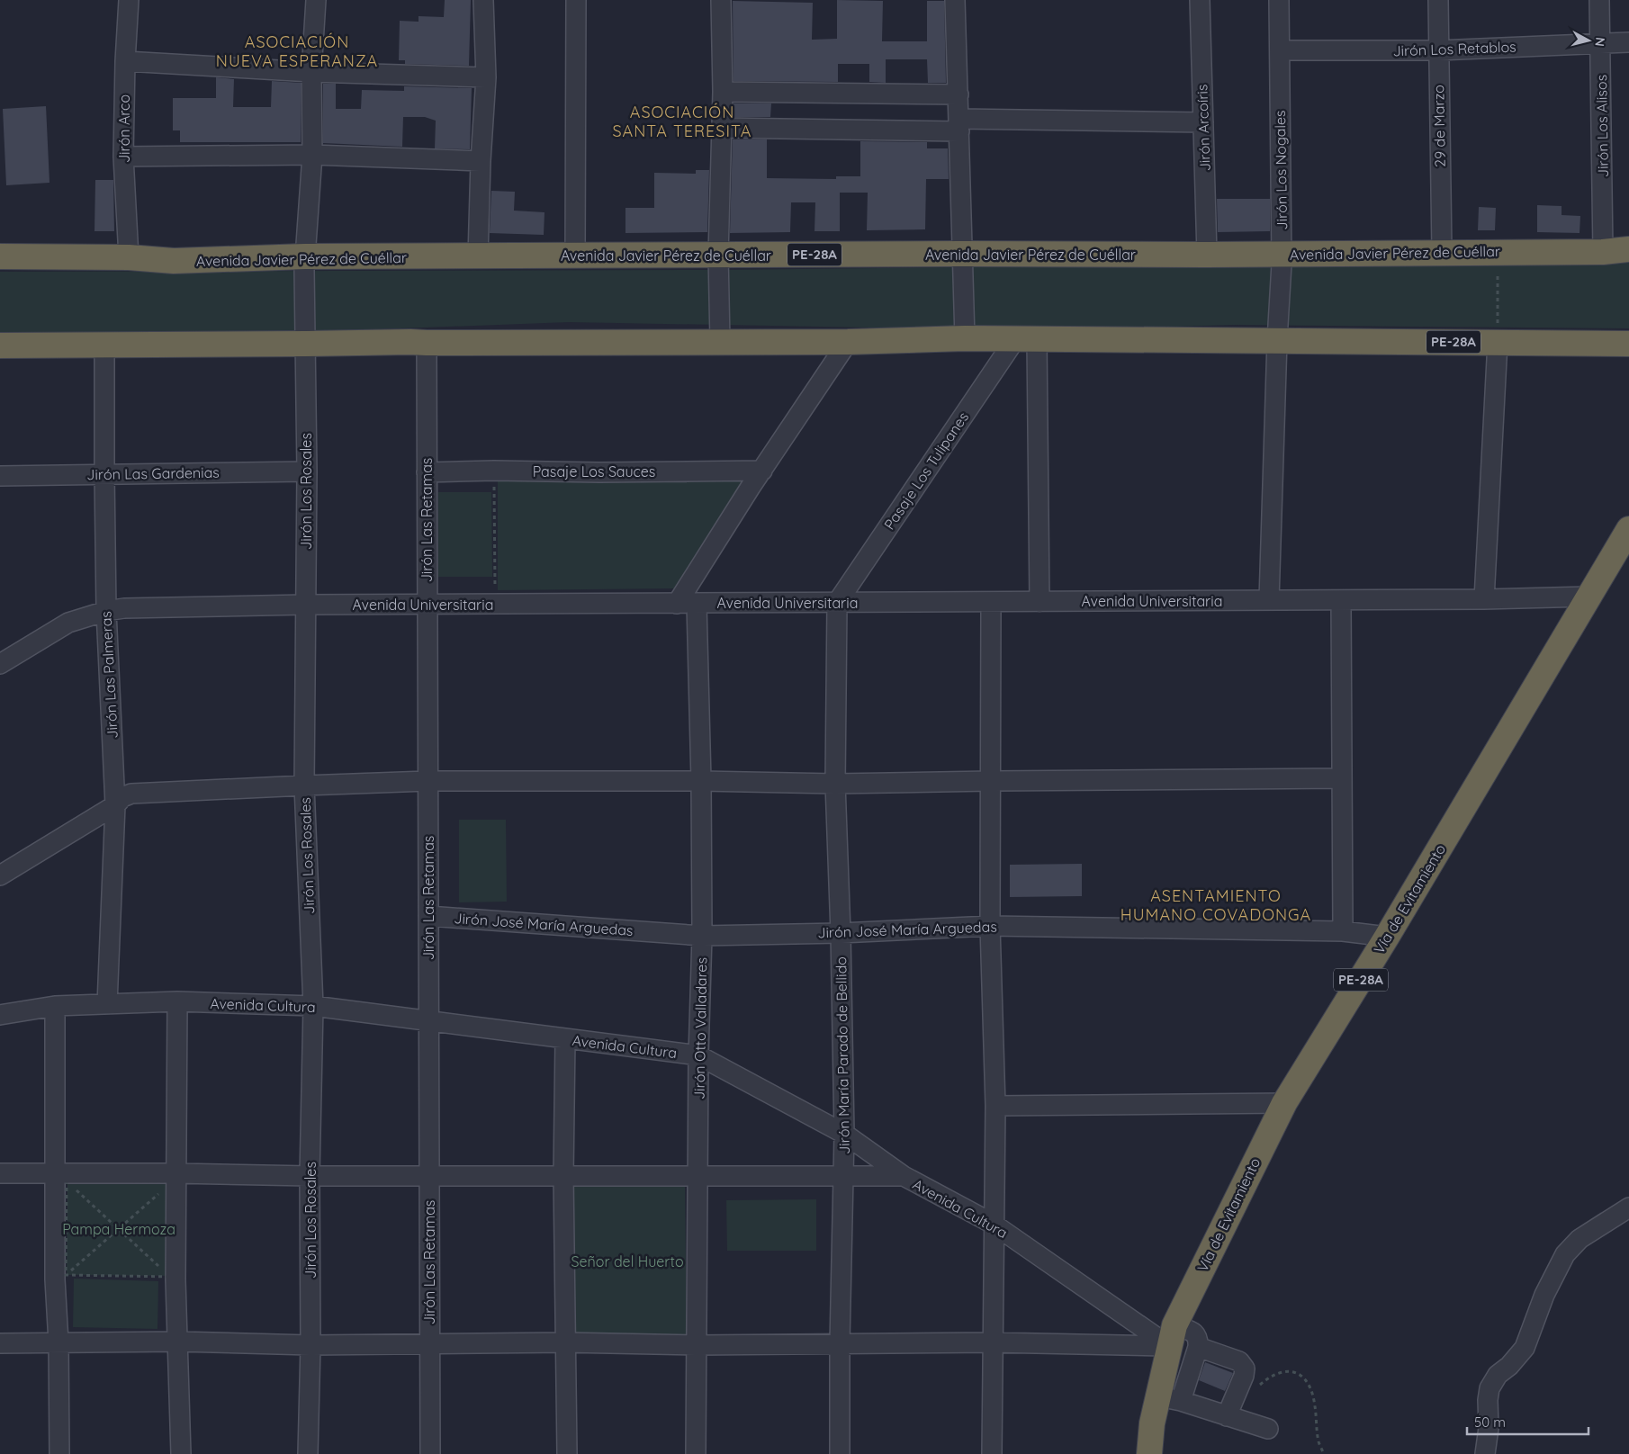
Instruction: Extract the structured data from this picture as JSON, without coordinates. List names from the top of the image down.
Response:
{
  "streets": {
    "highway": ["Avenida Javier Pérez de Cuéllar", "PE-28A", "Vía de Evitamiento"],
    "street": [
      "Jirón Los Retablos",
      "29 de Marzo",
      "Jirón Los Alisos",
      "Jirón Arcoíris",
      "Jirón Arco",
      "Jirón Los Nogales",
      "Pasaje Los Tulipanes",
      "Pasaje Los Sauces",
      "Jirón Las Gardenias",
      "Jirón Los Rosales",
      "Jirón Las Retamas",
      "Avenida Universitaria",
      "Jirón Las Palmeras",
      "Jirón José María Arguedas",
      "Avenida Cultura",
      "Jirón Otto Valladares",
      "Jirón María Parado de Bellido"
    ]
  },
  "crossings": [
    ["Jirón Los Retablos", "29 de Marzo"],
    ["Jirón Los Retablos", "Jirón Los Alisos"],
    ["Jirón Los Retablos", "Jirón Los Nogales"],
    ["29 de Marzo", "Avenida Javier Pérez de Cuéllar"],
    ["Jirón Los Alisos", "Avenida Javier Pérez de Cuéllar"],
    ["Jirón Arcoíris", "Avenida Javier Pérez de Cuéllar"],
    ["Jirón Arco", "Avenida Javier Pérez de Cuéllar"],
    ["Jirón Los Nogales", "Avenida Javier Pérez de Cuéllar"],
    ["Jirón Los Nogales", "PE-28A"],
    ["Jirón Los Nogales", "Avenida Universitaria"],
    ["Avenida Javier Pérez de Cuéllar", "Jirón Los Rosales"],
    ["PE-28A", "Pasaje Los Tulipanes"],
    ["PE-28A", "Jirón Los Rosales"],
    ["PE-28A", "Jirón Las Retamas"],
    ["PE-28A", "Jirón Las Palmeras"],
    ["Pasaje Los Tulipanes", "Avenida Universitaria"],
    ["Pasaje Los Tulipanes", "Jirón María Parado de Bellido"],
    ["Pasaje Los Sauces", "Jirón Las Retamas"],
    ["Jirón Las Gardenias", "Jirón Los Rosales"],
    ["Jirón Las Gardenias", "Jirón Las Palmeras"],
    ["Jirón Los Rosales", "Avenida Universitaria"],
    ["Jirón Los Rosales", "Avenida Cultura"],
    ["Jirón Las Retamas", "Avenida Universitaria"],
    ["Jirón Las Retamas", "Jirón José María Arguedas"],
    ["Jirón Las Retamas", "Avenida Cultura"],
    ["Avenida Universitaria", "Jirón Las Palmeras"],
    ["Avenida Universitaria", "Vía de Evitamiento"],
    ["Avenida Universitaria", "Jirón Otto Valladares"],
    ["Avenida Universitaria", "Jirón María Parado de Bellido"],
    ["Jirón Las Palmeras", "Avenida Cultura"],
    ["Vía de Evitamiento", "Jirón José María Arguedas"],
    ["Vía de Evitamiento", "Avenida Cultura"],
    ["Jirón José María Arguedas", "Jirón Otto Valladares"],
    ["Jirón José María Arguedas", "Jirón María Parado de Bellido"],
    ["Avenida Cultura", "Jirón Otto Valladares"],
    ["Avenida Cultura", "Jirón María Parado de Bellido"]
  ],
  "districts": ["ASOCIACIÓN NUEVA ESPERANZA", "ASOCIACIÓN SANTA TERESITA", "ASENTAMIENTO HUMANO COVADONGA"],
  "parks": ["Pampa Hermoza", "Señor del Huerto"],
  "scale_bar": "50 m",
  "north": "right"
}
